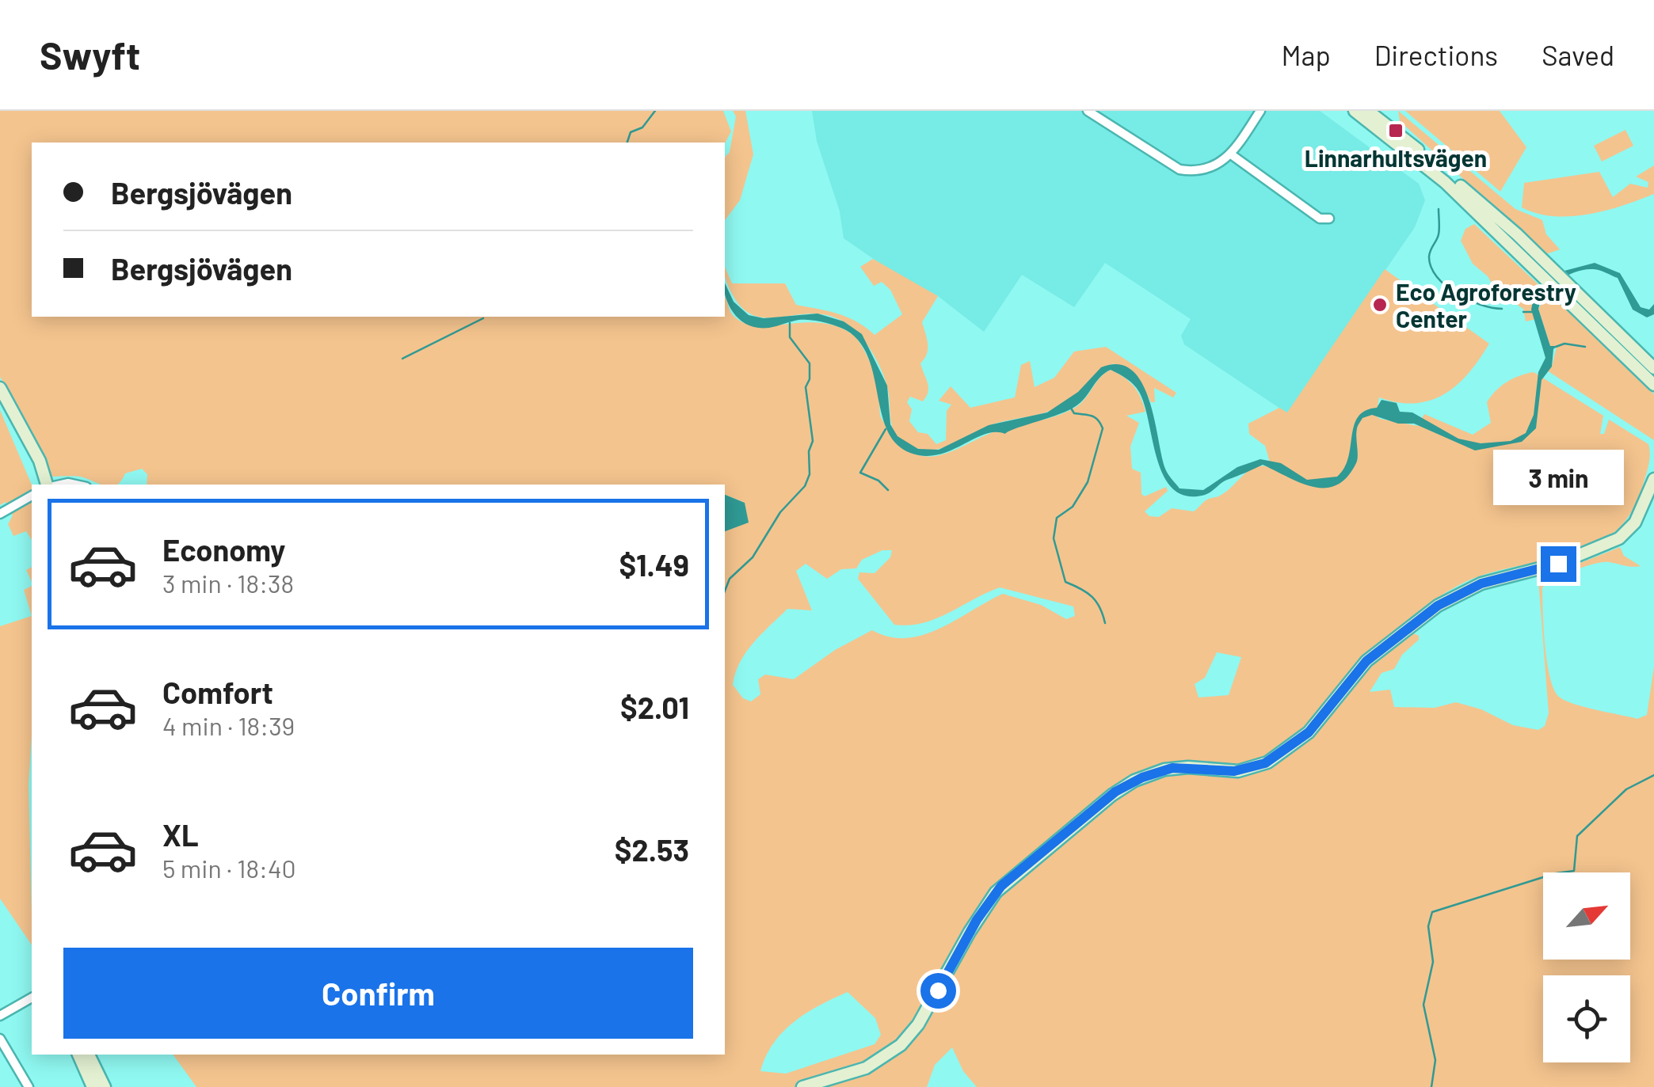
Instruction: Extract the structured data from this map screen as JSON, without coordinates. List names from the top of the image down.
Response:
{
  "places": {
    "transit": ["Linnarhultsvägen"],
    "other": ["Eco Agroforestry Center"]
  },
  "north": "top right",
  "page": {
    "header": "Swyft",
    "nav": ["Map", "Directions", "Saved"],
    "banner": ["Bergsjövägen", "Bergsjövägen"],
    "bubble": "3 min",
    "list": [
      {
        "name": "Economy",
        "note": "3 min · 18:38",
        "value": "$1.49"
      },
      {
        "name": "Comfort",
        "note": "4 min · 18:39",
        "value": "$2.01"
      },
      {
        "name": "XL",
        "note": "5 min · 18:40",
        "value": "$2.53"
      }
    ],
    "buttons": "Confirm"
  }
}
